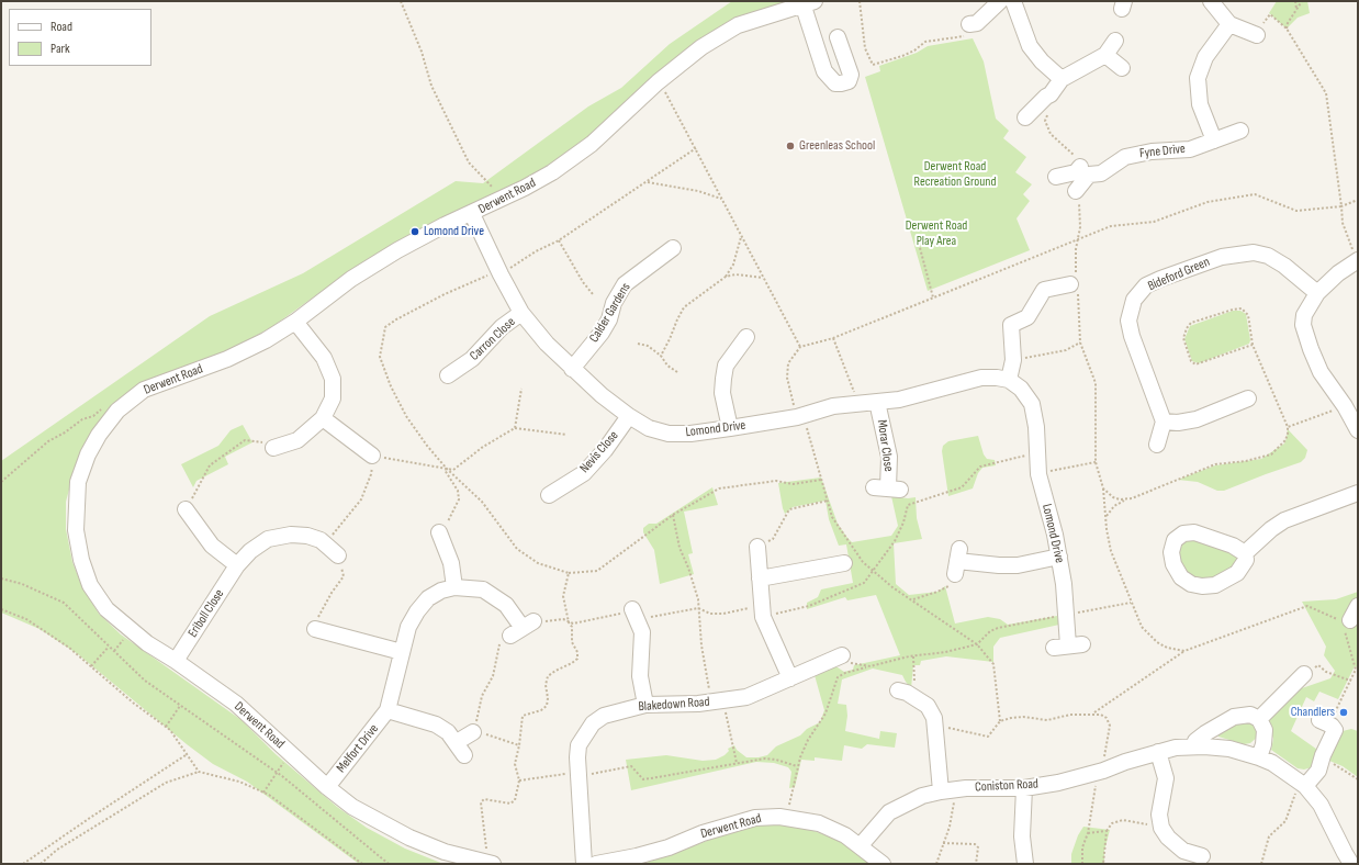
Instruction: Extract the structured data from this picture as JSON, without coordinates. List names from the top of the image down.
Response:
{
  "streets": {
    "street": [
      "Fyne Drive",
      "Derwent Road",
      "Bideford Green",
      "Calder Gardens",
      "Carron Close",
      "Lomond Drive",
      "Morar Close",
      "Nevis Close",
      "Eriboll Close",
      "Blakedown Road",
      "Melfort Drive",
      "Coniston Road"
    ]
  },
  "crossings": [
    ["Derwent Road", "Lomond Drive"],
    ["Derwent Road", "Eriboll Close"],
    ["Derwent Road", "Melfort Drive"],
    ["Derwent Road", "Coniston Road"],
    ["Calder Gardens", "Lomond Drive"],
    ["Carron Close", "Lomond Drive"],
    ["Lomond Drive", "Morar Close"],
    ["Lomond Drive", "Nevis Close"]
  ],
  "parks": ["Derwent Road Recreation Ground", "Derwent Road Play Area"],
  "places": ["Greenleas School", "Lomond Drive", "Chandlers"],
  "legend": ["Road", "Park"]
}
